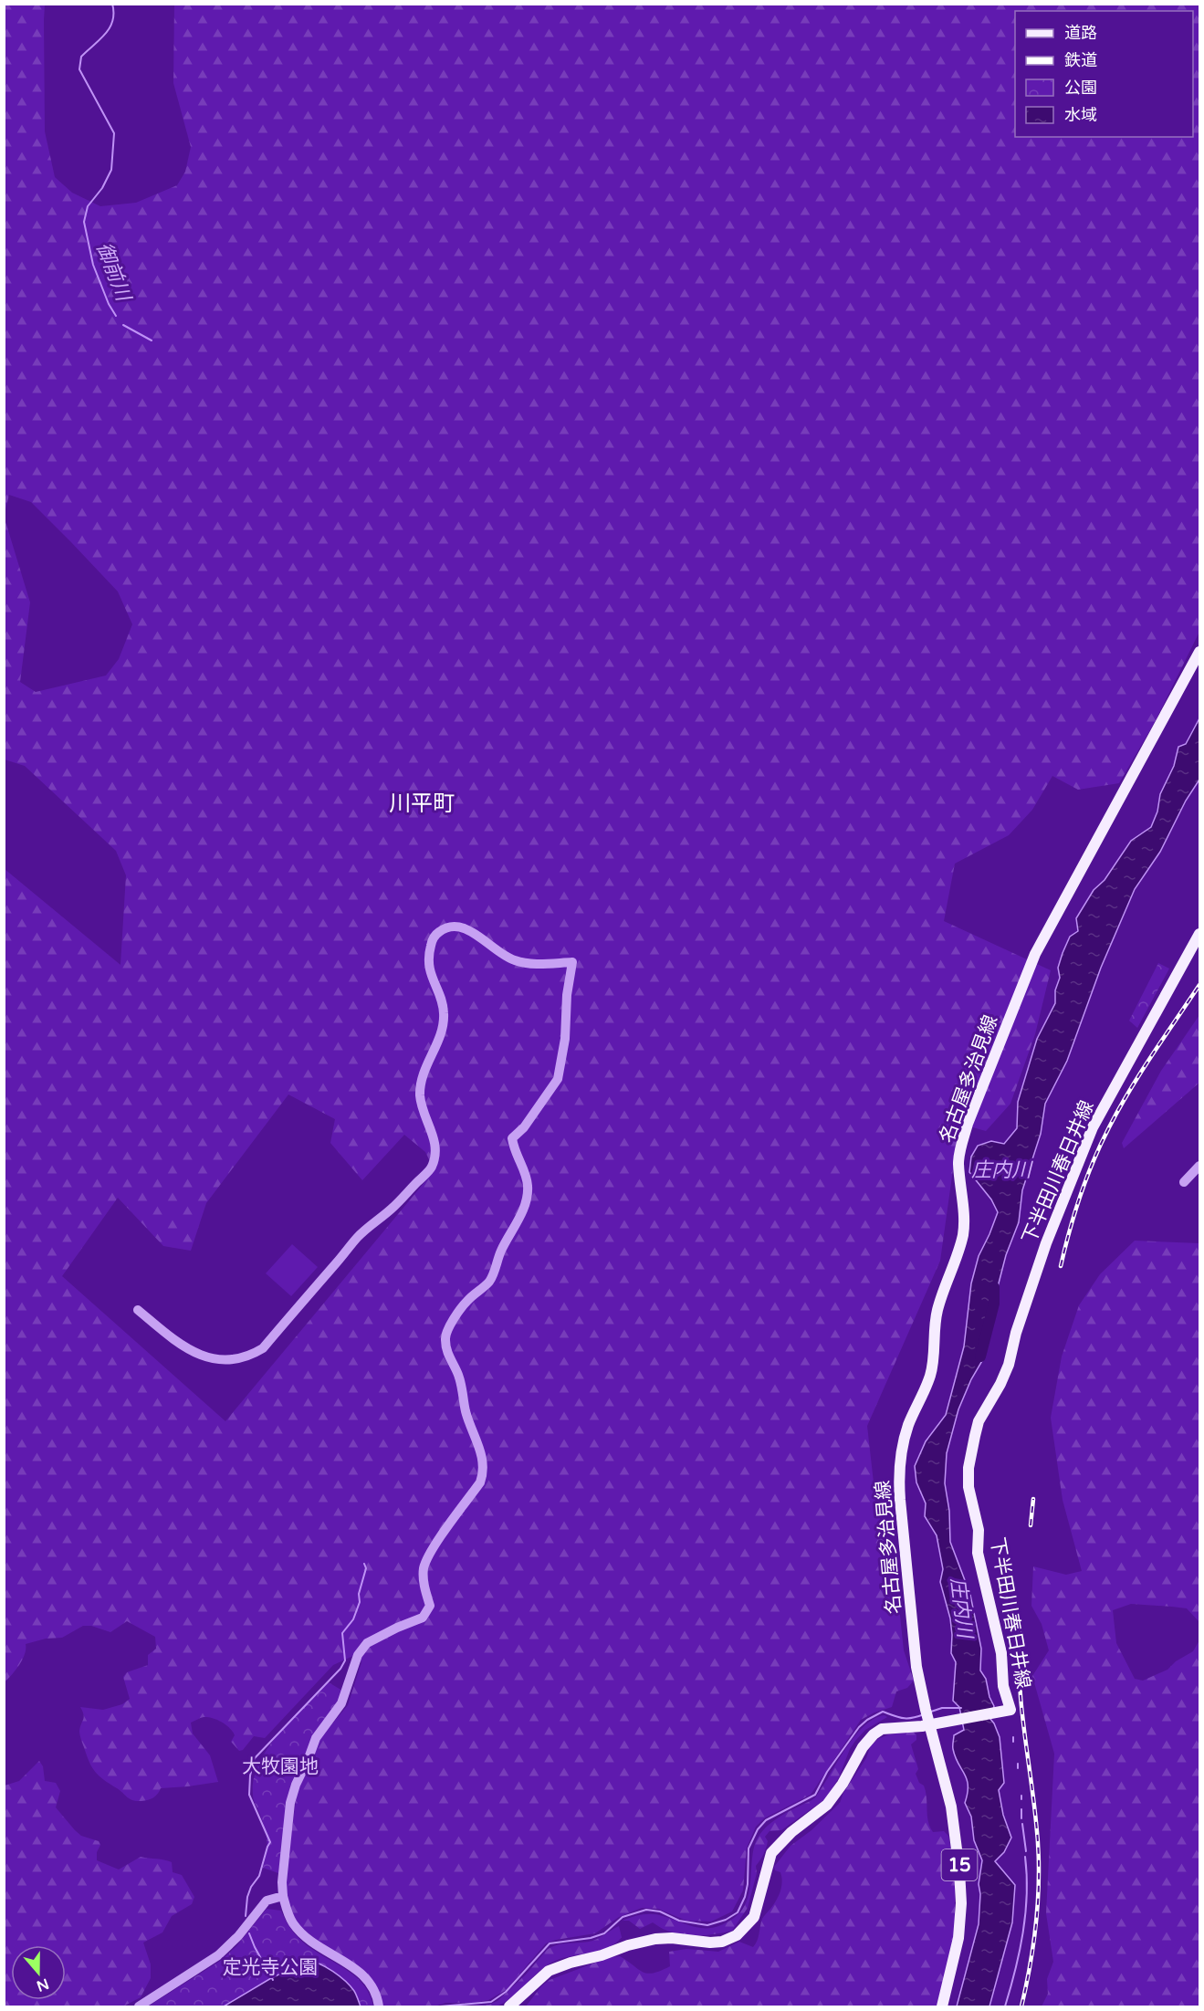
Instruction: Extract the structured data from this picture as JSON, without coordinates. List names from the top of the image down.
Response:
{
  "streets": {
    "main road": ["名古屋多治見線", "下半田川春日井線", "15"]
  },
  "crossings": [
    ["名古屋多治見線", "下半田川春日井線"]
  ],
  "districts": ["川平町"],
  "water": ["御前川", "庄内川"],
  "parks": ["大牧園地", "定光寺公園"],
  "legend": [
    "道路",
    "鉄道",
    "公園",
    "水域"
  ],
  "north": "bottom"
}
